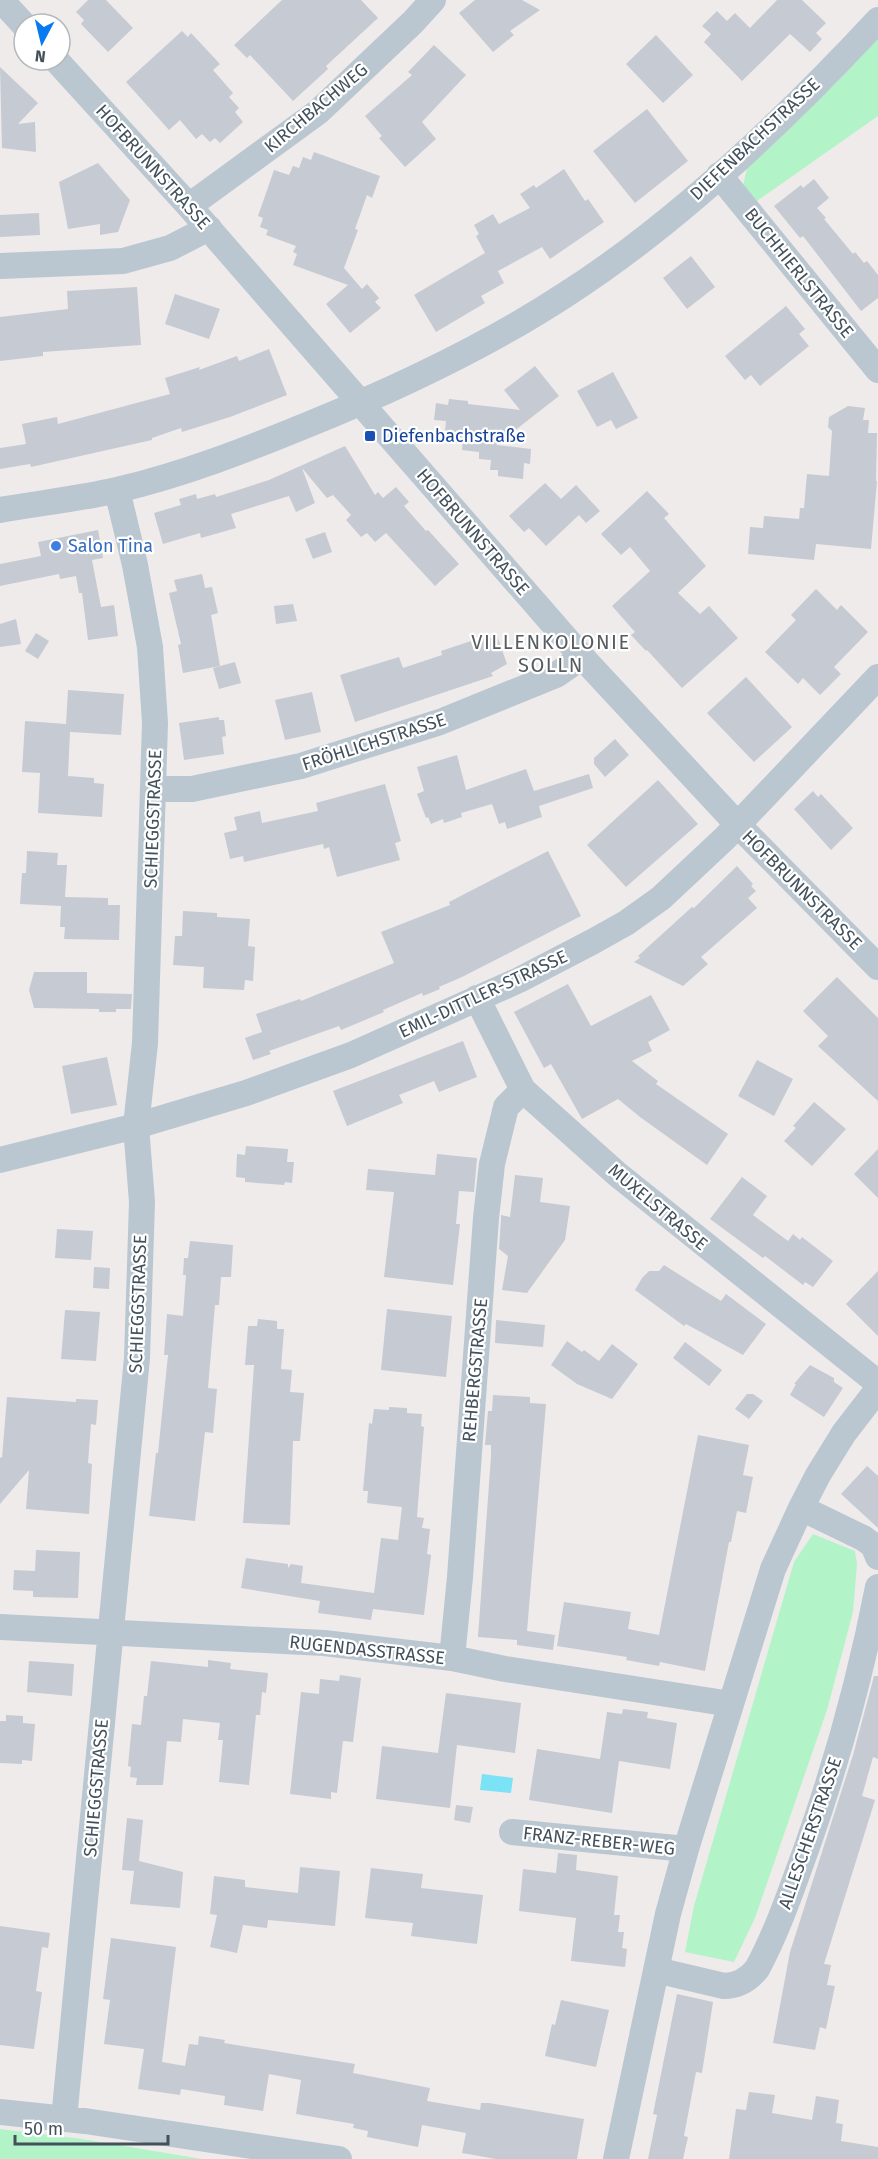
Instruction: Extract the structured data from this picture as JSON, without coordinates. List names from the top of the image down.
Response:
{
  "streets": {
    "street": [
      "KIRCHBACHWEG",
      "DIEFENBACHSTRASSE",
      "HOFBRUNNSTRASSE",
      "BUCHHIERLSTRASSE",
      "FRÖHLICHSTRASSE",
      "SCHIEGGSTRASSE",
      "EMIL-DITTLER-STRASSE",
      "MUXELSTRASSE",
      "REHBERGSTRASSE",
      "RUGENDASSTRASSE",
      "ALLESCHERSTRASSE",
      "FRANZ-REBER-WEG"
    ]
  },
  "crossings": [
    ["KIRCHBACHWEG", "HOFBRUNNSTRASSE"],
    ["DIEFENBACHSTRASSE", "HOFBRUNNSTRASSE"],
    ["DIEFENBACHSTRASSE", "BUCHHIERLSTRASSE"],
    ["DIEFENBACHSTRASSE", "SCHIEGGSTRASSE"],
    ["HOFBRUNNSTRASSE", "FRÖHLICHSTRASSE"],
    ["HOFBRUNNSTRASSE", "EMIL-DITTLER-STRASSE"],
    ["FRÖHLICHSTRASSE", "SCHIEGGSTRASSE"],
    ["SCHIEGGSTRASSE", "EMIL-DITTLER-STRASSE"],
    ["SCHIEGGSTRASSE", "RUGENDASSTRASSE"],
    ["EMIL-DITTLER-STRASSE", "MUXELSTRASSE"],
    ["MUXELSTRASSE", "REHBERGSTRASSE"],
    ["REHBERGSTRASSE", "RUGENDASSTRASSE"]
  ],
  "districts": ["VILLENKOLONIE SOLLN"],
  "places": {
    "transit": ["Diefenbachstraße"],
    "other": ["Salon Tina"]
  },
  "scale_bar": "50 m",
  "north": "bottom"
}
